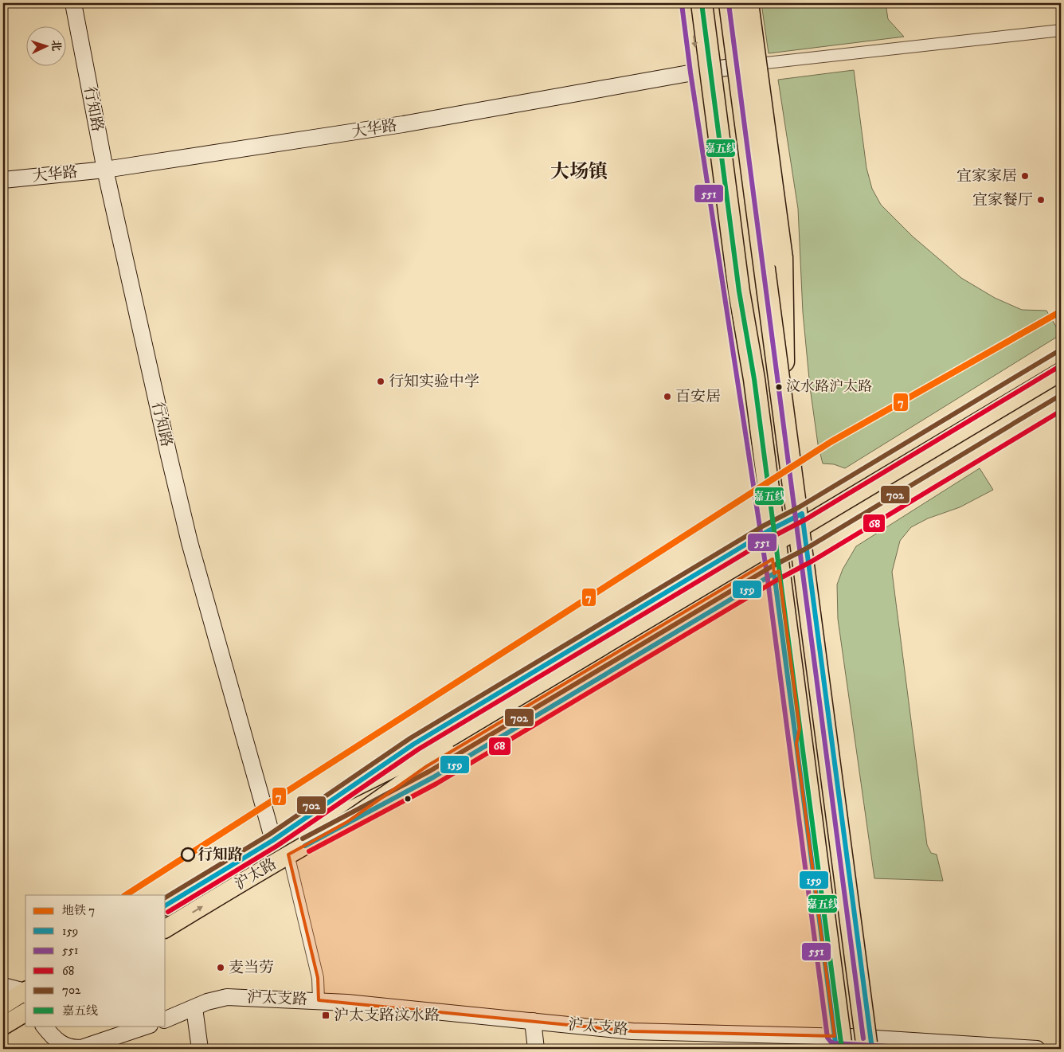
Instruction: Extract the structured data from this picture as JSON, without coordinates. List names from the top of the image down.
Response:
{
  "streets": {
    "main road": ["沪太路"],
    "street": ["行知路", "大华路", "沪太支路"]
  },
  "crossings": [
    ["行知路", "大华路"],
    ["行知路", "沪太路"]
  ],
  "districts": ["大场镇"],
  "places": {
    "other": [
      "宜家家居",
      "宜家餐厅",
      "行知实验中学",
      "汶水路沪太路",
      "百安居",
      "行知路",
      "麦当劳"
    ],
    "transit": ["沪太支路汶水路"]
  },
  "lines": [
    "transit line 嘉五线",
    "transit line 551",
    "metro line 7",
    "transit line 702",
    "transit line 68",
    "transit line 159"
  ],
  "legend": [
    "地铁 7",
    "159",
    "551",
    "68",
    "702",
    "嘉五线"
  ],
  "north": "right"
}
